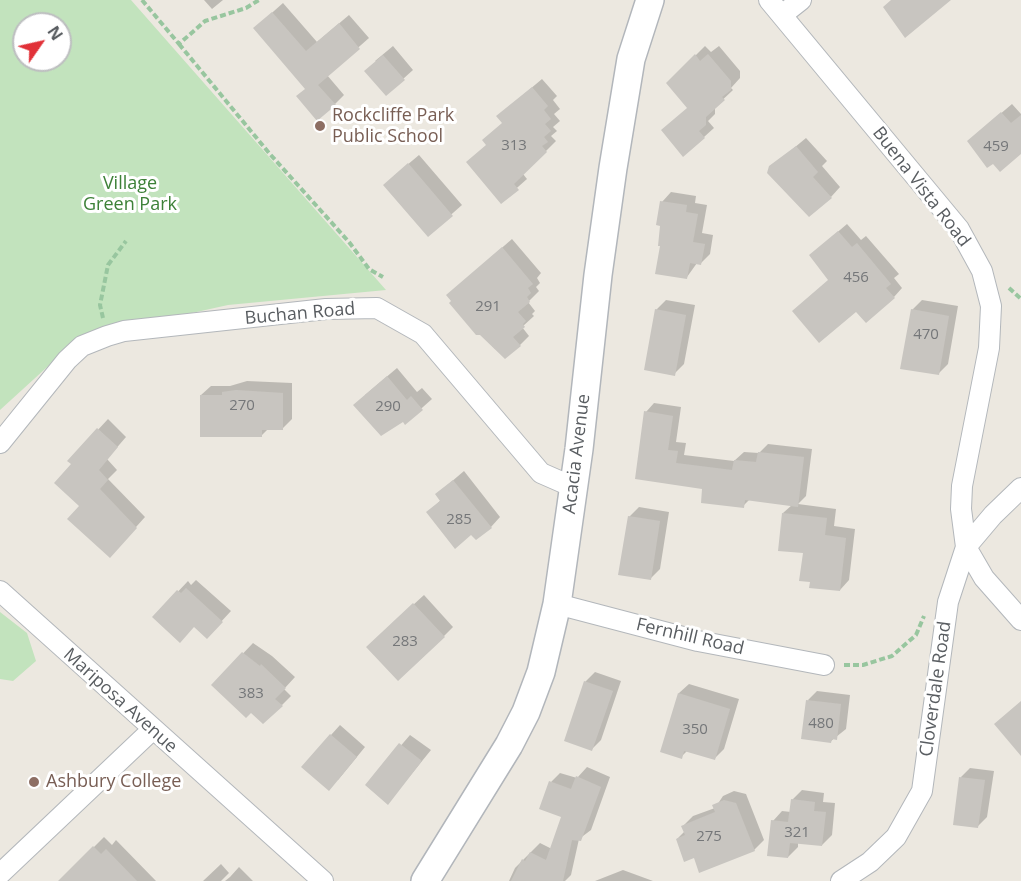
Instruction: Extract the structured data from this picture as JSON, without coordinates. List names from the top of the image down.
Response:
{
  "streets": {
    "street": [
      "Buena Vista Road",
      "Buchan Road",
      "Acacia Avenue",
      "Fernhill Road",
      "Cloverdale Road",
      "Mariposa Avenue"
    ]
  },
  "crossings": [
    ["Buena Vista Road", "Cloverdale Road"],
    ["Buchan Road", "Acacia Avenue"],
    ["Acacia Avenue", "Fernhill Road"]
  ],
  "parks": ["Village Green Park"],
  "places": ["Rockcliffe Park Public School", "Ashbury College"],
  "house_numbers": [
    "313",
    "459",
    "456",
    "291",
    "470",
    "270",
    "290",
    "285",
    "283",
    "383",
    "480",
    "350",
    "321",
    "275"
  ],
  "north": "top right"
}
